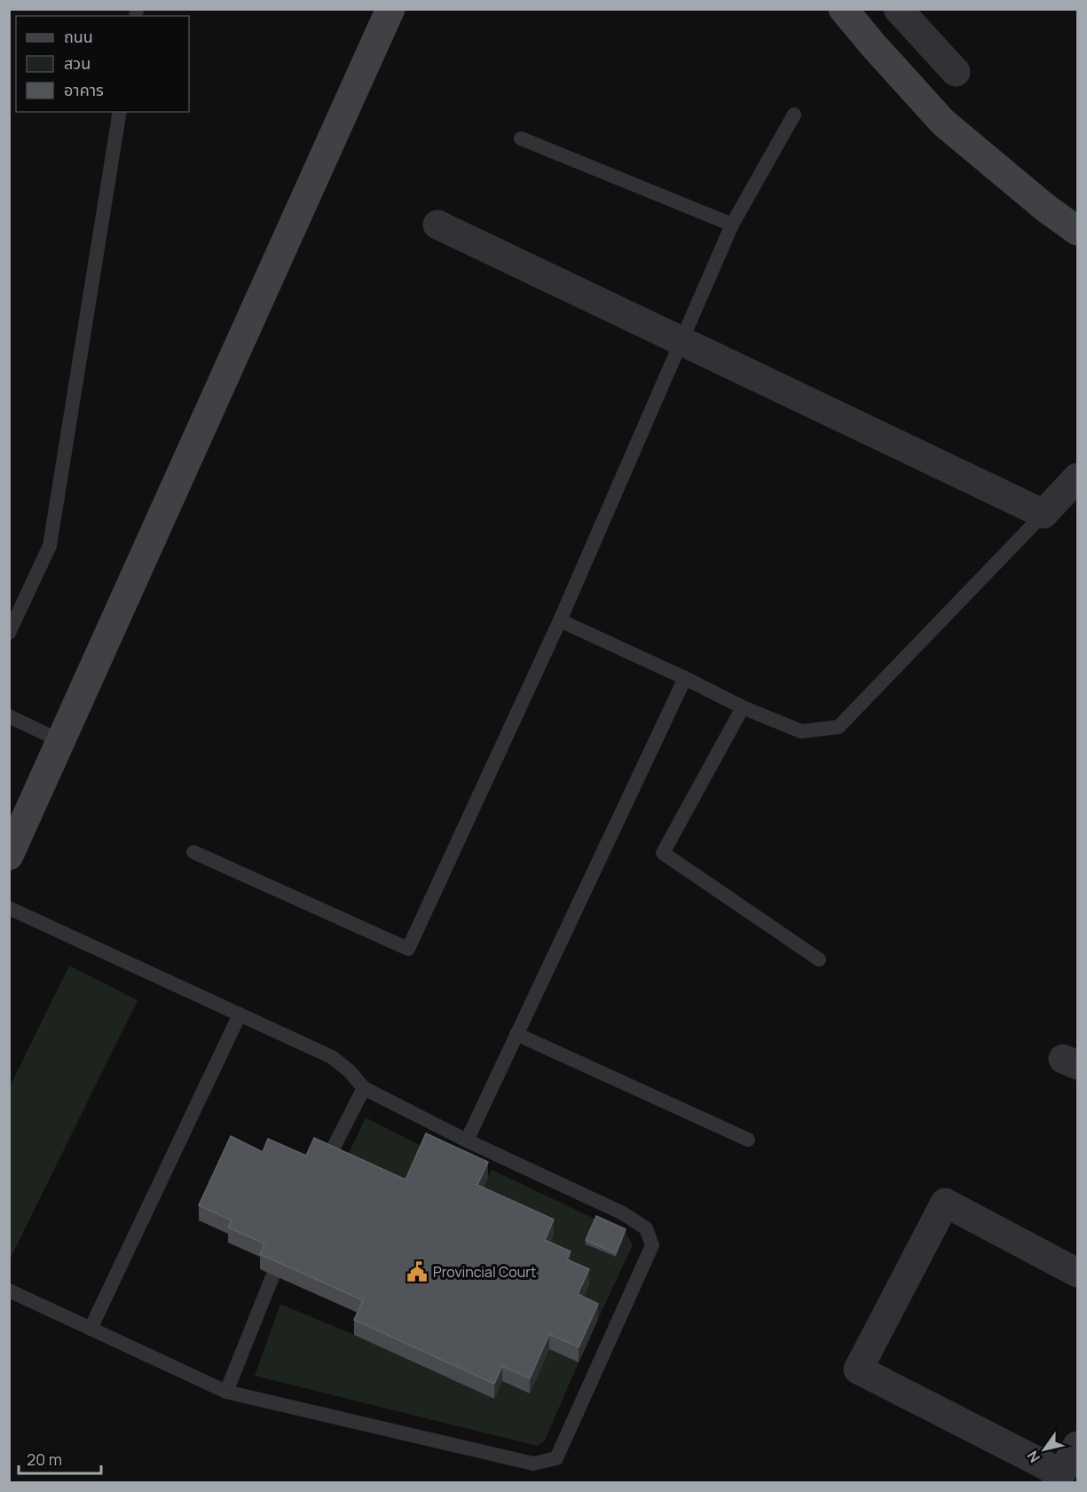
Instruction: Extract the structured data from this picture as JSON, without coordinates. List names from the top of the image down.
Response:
{
  "places": {
    "public building": ["Provincial Court"]
  },
  "legend": ["ถนน", "สวน", "อาคาร"],
  "scale_bar": "20 m",
  "north": "bottom left"
}
